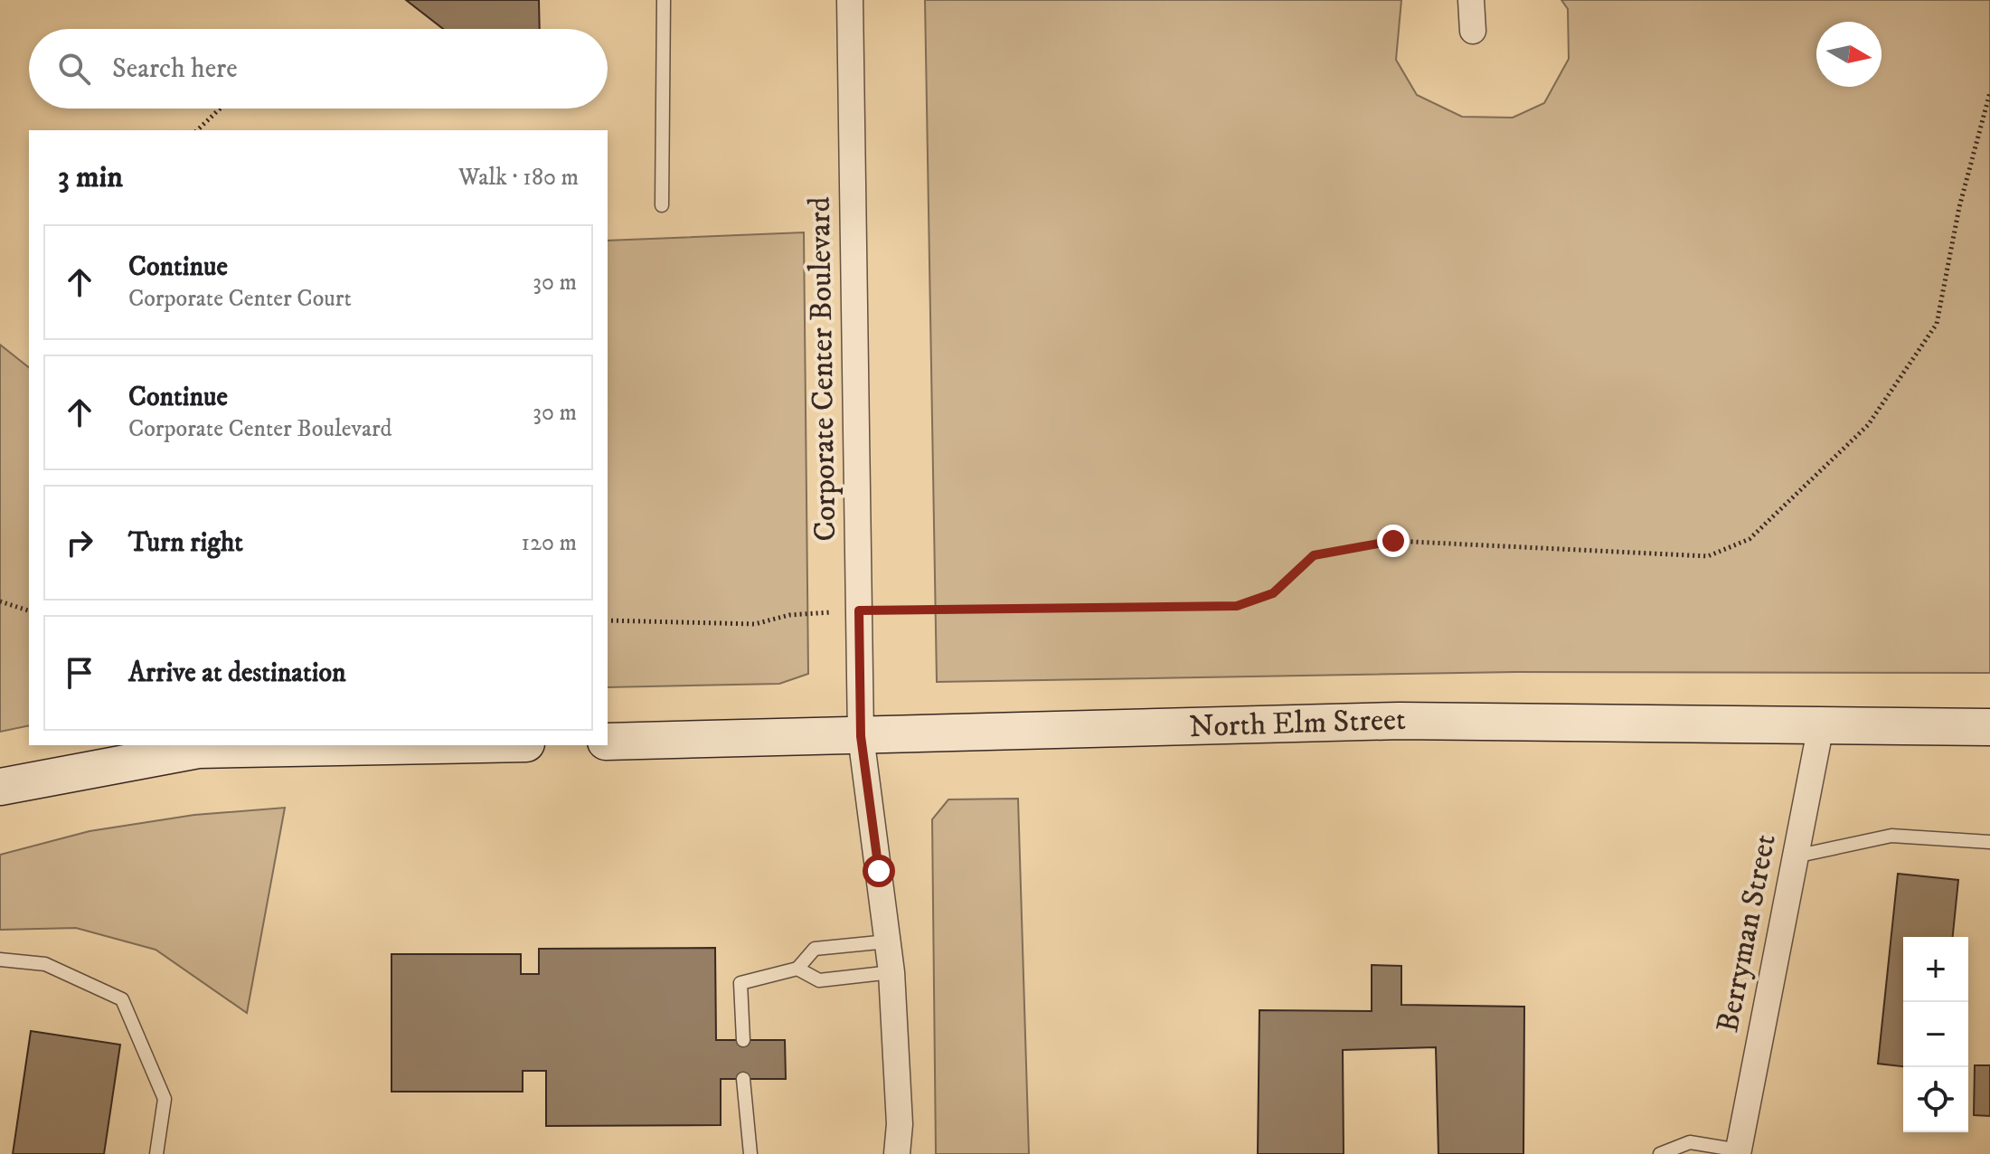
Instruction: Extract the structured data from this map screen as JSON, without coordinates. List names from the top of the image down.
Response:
{
  "streets": {
    "main road": ["North Elm Street"],
    "street": ["Corporate Center Boulevard", "Berryman Street"]
  },
  "crossings": [
    ["Corporate Center Boulevard", "North Elm Street"],
    ["North Elm Street", "Berryman Street"]
  ],
  "north": "right",
  "page": {
    "search": "Search here",
    "heading": ["3 min", "Walk · 180 m"],
    "list": [
      ["Continue", "Corporate Center Court", "30 m"],
      ["Continue", "Corporate Center Boulevard", "30 m"],
      ["Turn right", "120 m"],
      "Arrive at destination"
    ],
    "map_buttons": ["+", "−"]
  }
}
